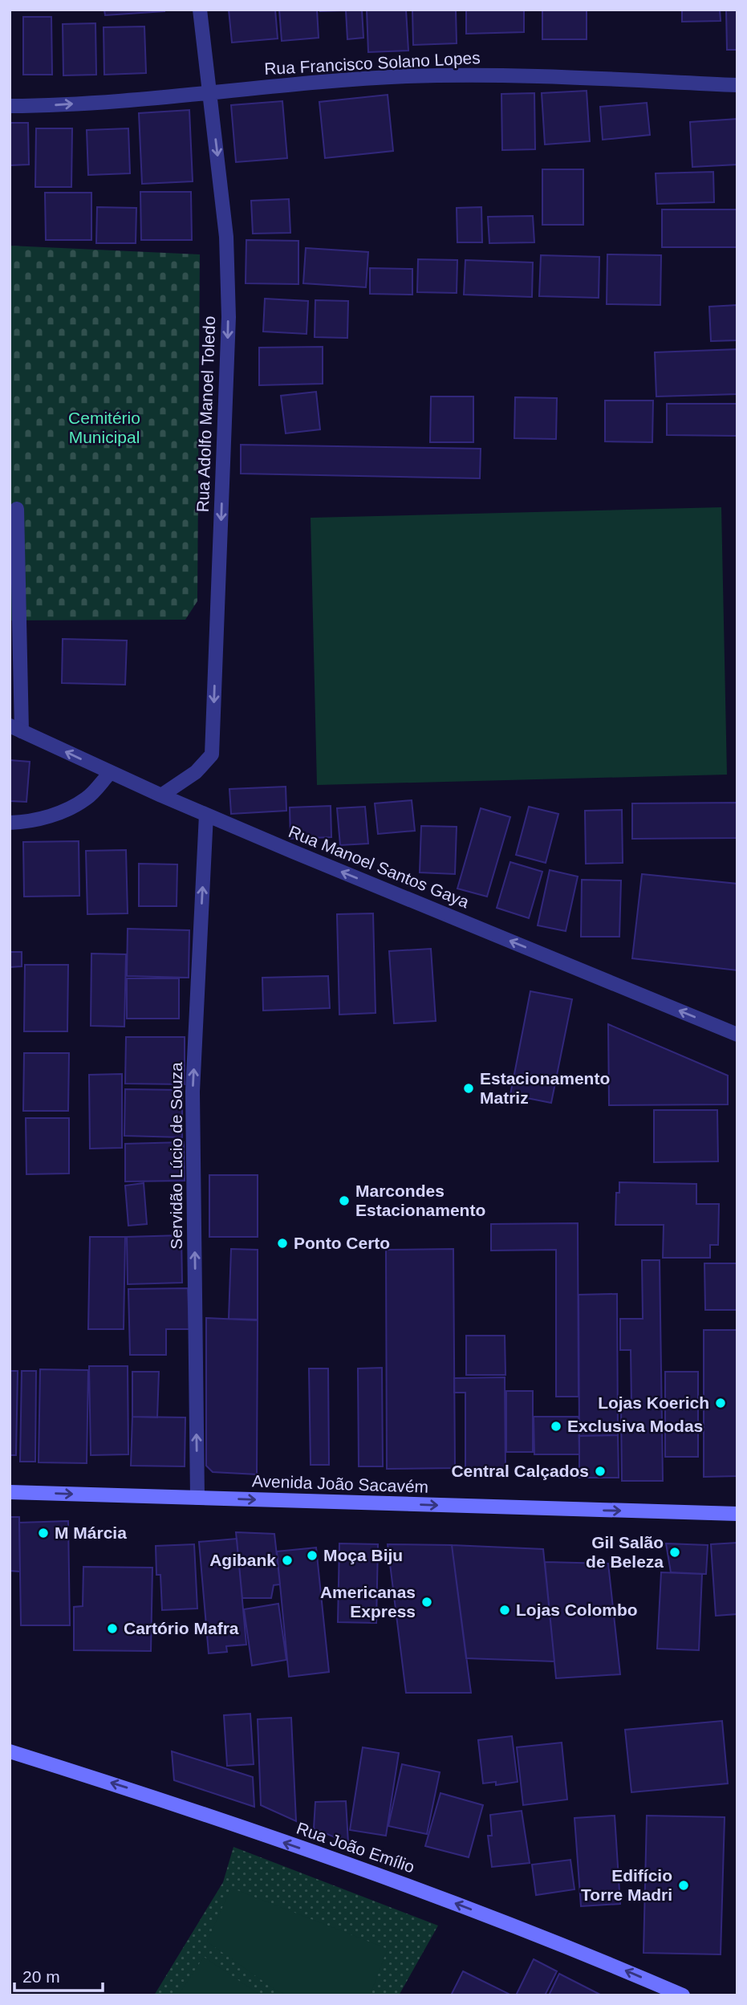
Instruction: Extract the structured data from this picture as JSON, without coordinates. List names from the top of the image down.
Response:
{
  "streets": {
    "main road": ["Avenida João Sacavém", "Rua João Emílio"],
    "street": [
      "Rua Francisco Solano Lopes",
      "Rua Adolfo Manoel Toledo",
      "Rua Manoel Santos Gaya",
      "Servidão Lúcio de Souza"
    ]
  },
  "crossings": [
    ["Rua Francisco Solano Lopes", "Rua Adolfo Manoel Toledo"],
    ["Rua Adolfo Manoel Toledo", "Rua Manoel Santos Gaya"],
    ["Rua Manoel Santos Gaya", "Servidão Lúcio de Souza"],
    ["Servidão Lúcio de Souza", "Avenida João Sacavém"]
  ],
  "one_way": [
    "Rua Adolfo Manoel Toledo",
    "Rua Manoel Santos Gaya",
    "Servidão Lúcio de Souza",
    "Avenida João Sacavém",
    "Rua João Emílio"
  ],
  "parks": ["Cemitério Municipal"],
  "places": [
    "Estacionamento Matriz",
    "Marcondes Estacionamento",
    "Ponto Certo",
    "Lojas Koerich",
    "Exclusiva Modas",
    "Central Calçados",
    "M Márcia",
    "Gil Salão de Beleza",
    "Moça Biju",
    "Agibank",
    "Americanas Express",
    "Lojas Colombo",
    "Cartório Mafra",
    "Edifício Torre Madri"
  ],
  "scale_bar": "20 m"
}
